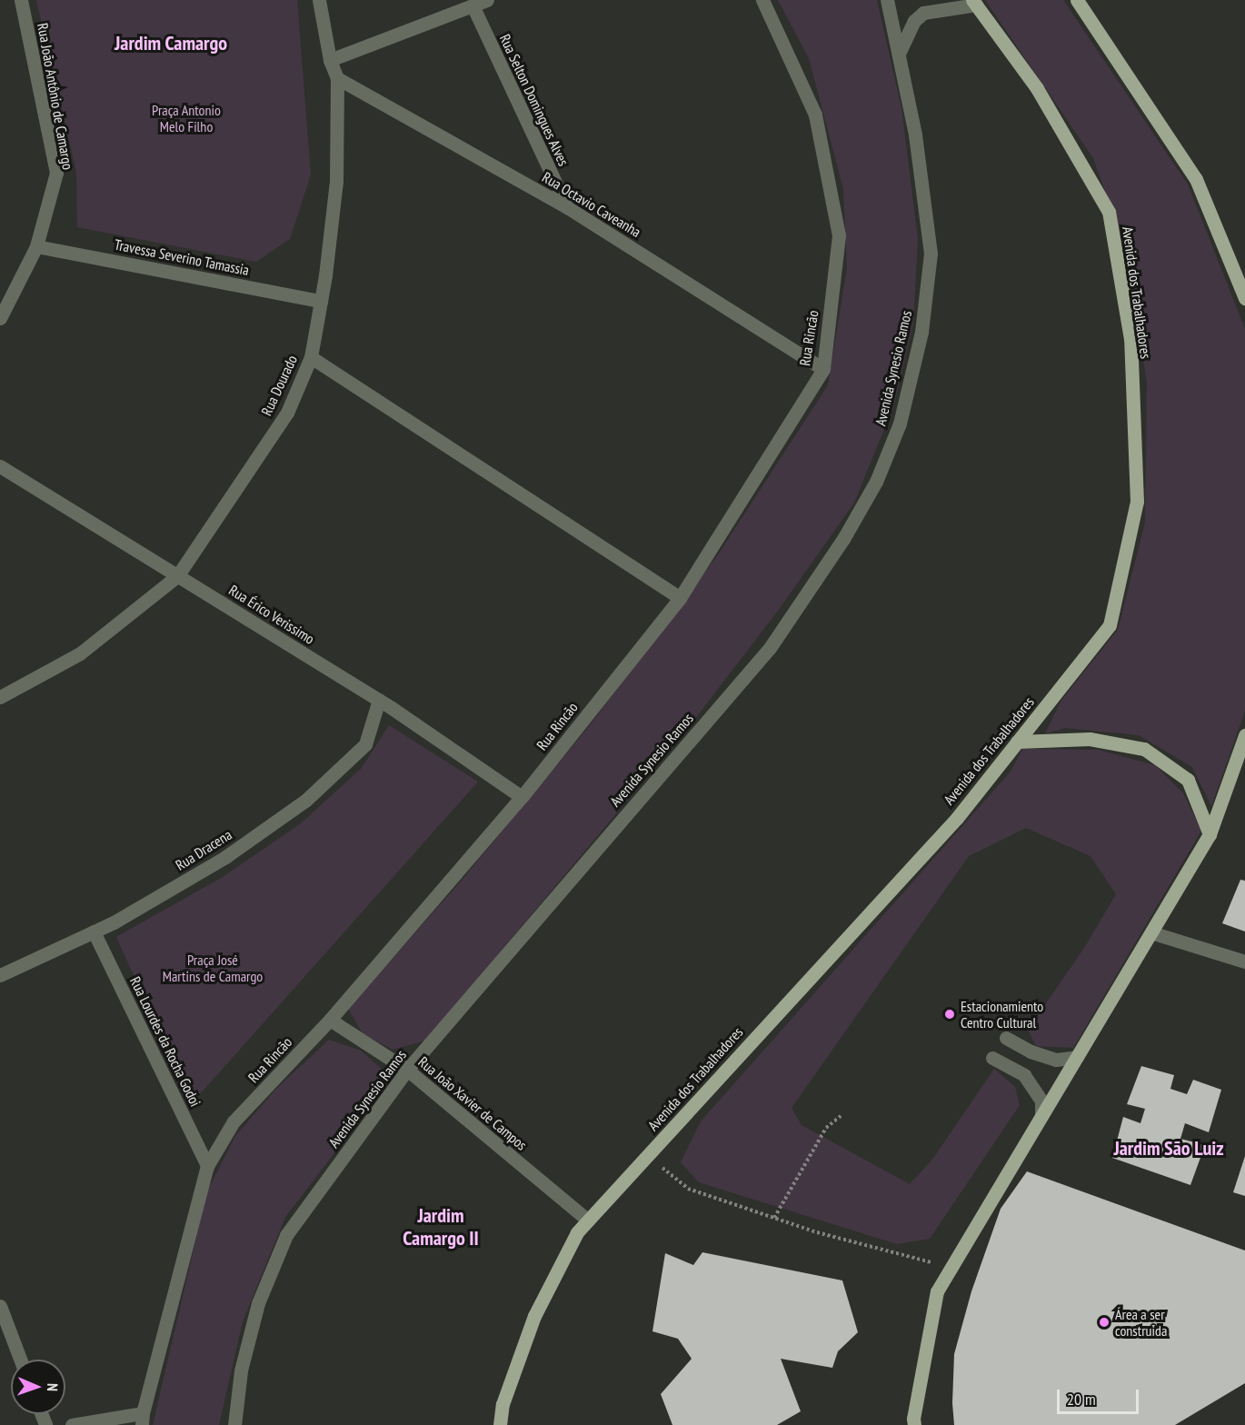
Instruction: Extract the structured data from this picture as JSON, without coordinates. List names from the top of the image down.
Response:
{
  "streets": {
    "main road": ["Avenida dos Trabalhadores"],
    "street": [
      "Rua João Antônio de Camargo",
      "Rua Selton Domingues Alves",
      "Rua Octavio Caveanha",
      "Travessa Severino Tamassia",
      "Rua Rincão",
      "Avenida Synesio Ramos",
      "Rua Dourado",
      "Rua Érico Verissimo",
      "Rua Dracena",
      "Rua Lourdes da Rocha Godoi",
      "Rua João Xavier de Campos"
    ]
  },
  "crossings": [
    ["Rua João Antônio de Camargo", "Travessa Severino Tamassia"],
    ["Rua Selton Domingues Alves", "Rua Octavio Caveanha"],
    ["Rua Octavio Caveanha", "Rua Rincão"],
    ["Rua Octavio Caveanha", "Rua Dourado"],
    ["Travessa Severino Tamassia", "Rua Dourado"],
    ["Avenida dos Trabalhadores", "Rua João Xavier de Campos"],
    ["Rua Rincão", "Rua Érico Verissimo"],
    ["Rua Rincão", "Rua Lourdes da Rocha Godoi"],
    ["Rua Rincão", "Rua João Xavier de Campos"],
    ["Avenida Synesio Ramos", "Rua João Xavier de Campos"],
    ["Rua Dourado", "Rua Érico Verissimo"],
    ["Rua Érico Verissimo", "Rua Dracena"],
    ["Rua Dracena", "Rua Lourdes da Rocha Godoi"]
  ],
  "districts": ["Jardim Camargo", "Jardim São Luiz", "Jardim Camargo II"],
  "parks": ["Praça Antonio Melo Filho", "Praça José Martins de Camargo"],
  "places": ["Estacionamiento Centro Cultural", "Área a ser construida"],
  "scale_bar": "20 m",
  "north": "right"
}
